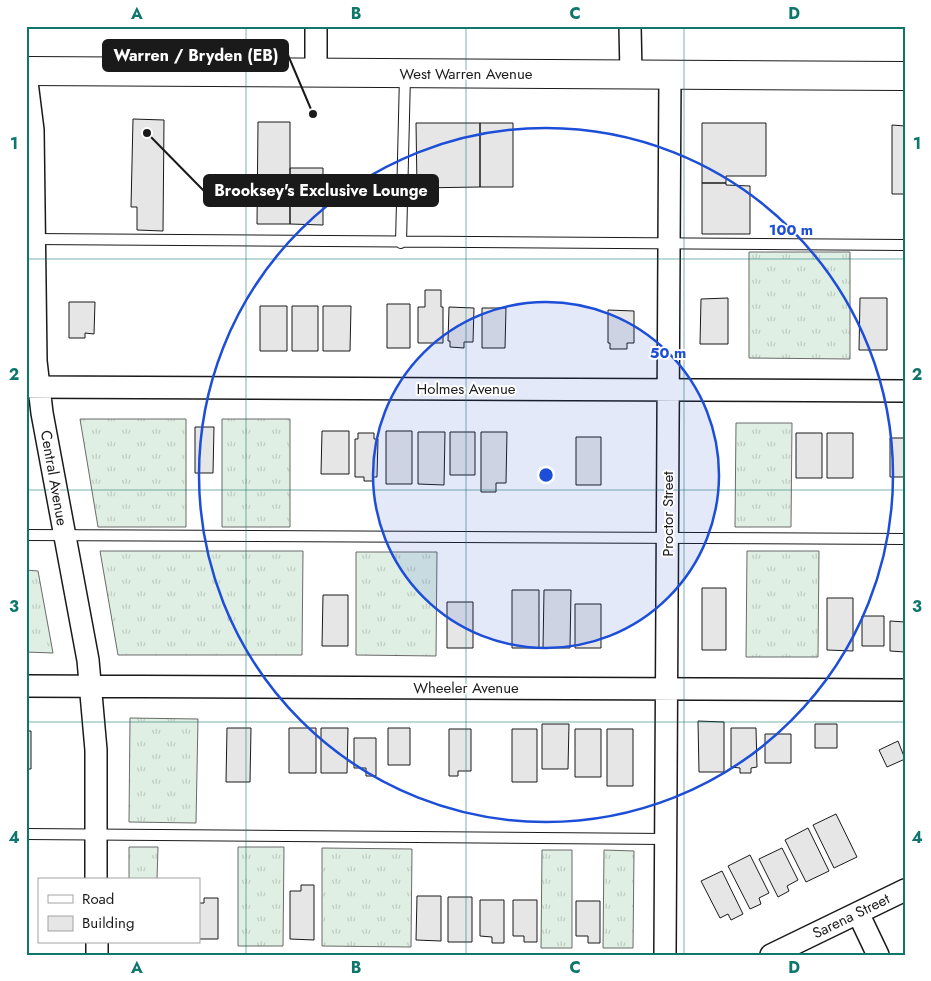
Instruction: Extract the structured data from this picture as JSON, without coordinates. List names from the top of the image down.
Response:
{
  "streets": {
    "main road": ["West Warren Avenue"],
    "street": [
      "Holmes Avenue",
      "Central Avenue",
      "Proctor Street",
      "Wheeler Avenue",
      "Sarena Street"
    ]
  },
  "crossings": [
    ["West Warren Avenue", "Central Avenue"],
    ["West Warren Avenue", "Proctor Street"],
    ["Holmes Avenue", "Central Avenue"],
    ["Holmes Avenue", "Proctor Street"],
    ["Central Avenue", "Wheeler Avenue"],
    ["Proctor Street", "Wheeler Avenue"]
  ],
  "places": ["Warren / Bryden (EB)", "Brooksey's Exclusive Lounge"],
  "legend": ["Road", "Building"],
  "grid": {
    "columns": [
      "A",
      "B",
      "C",
      "D"
    ],
    "rows": [
      "1",
      "2",
      "3",
      "4"
    ]
  },
  "rings": ["100 m", "50 m"]
}
